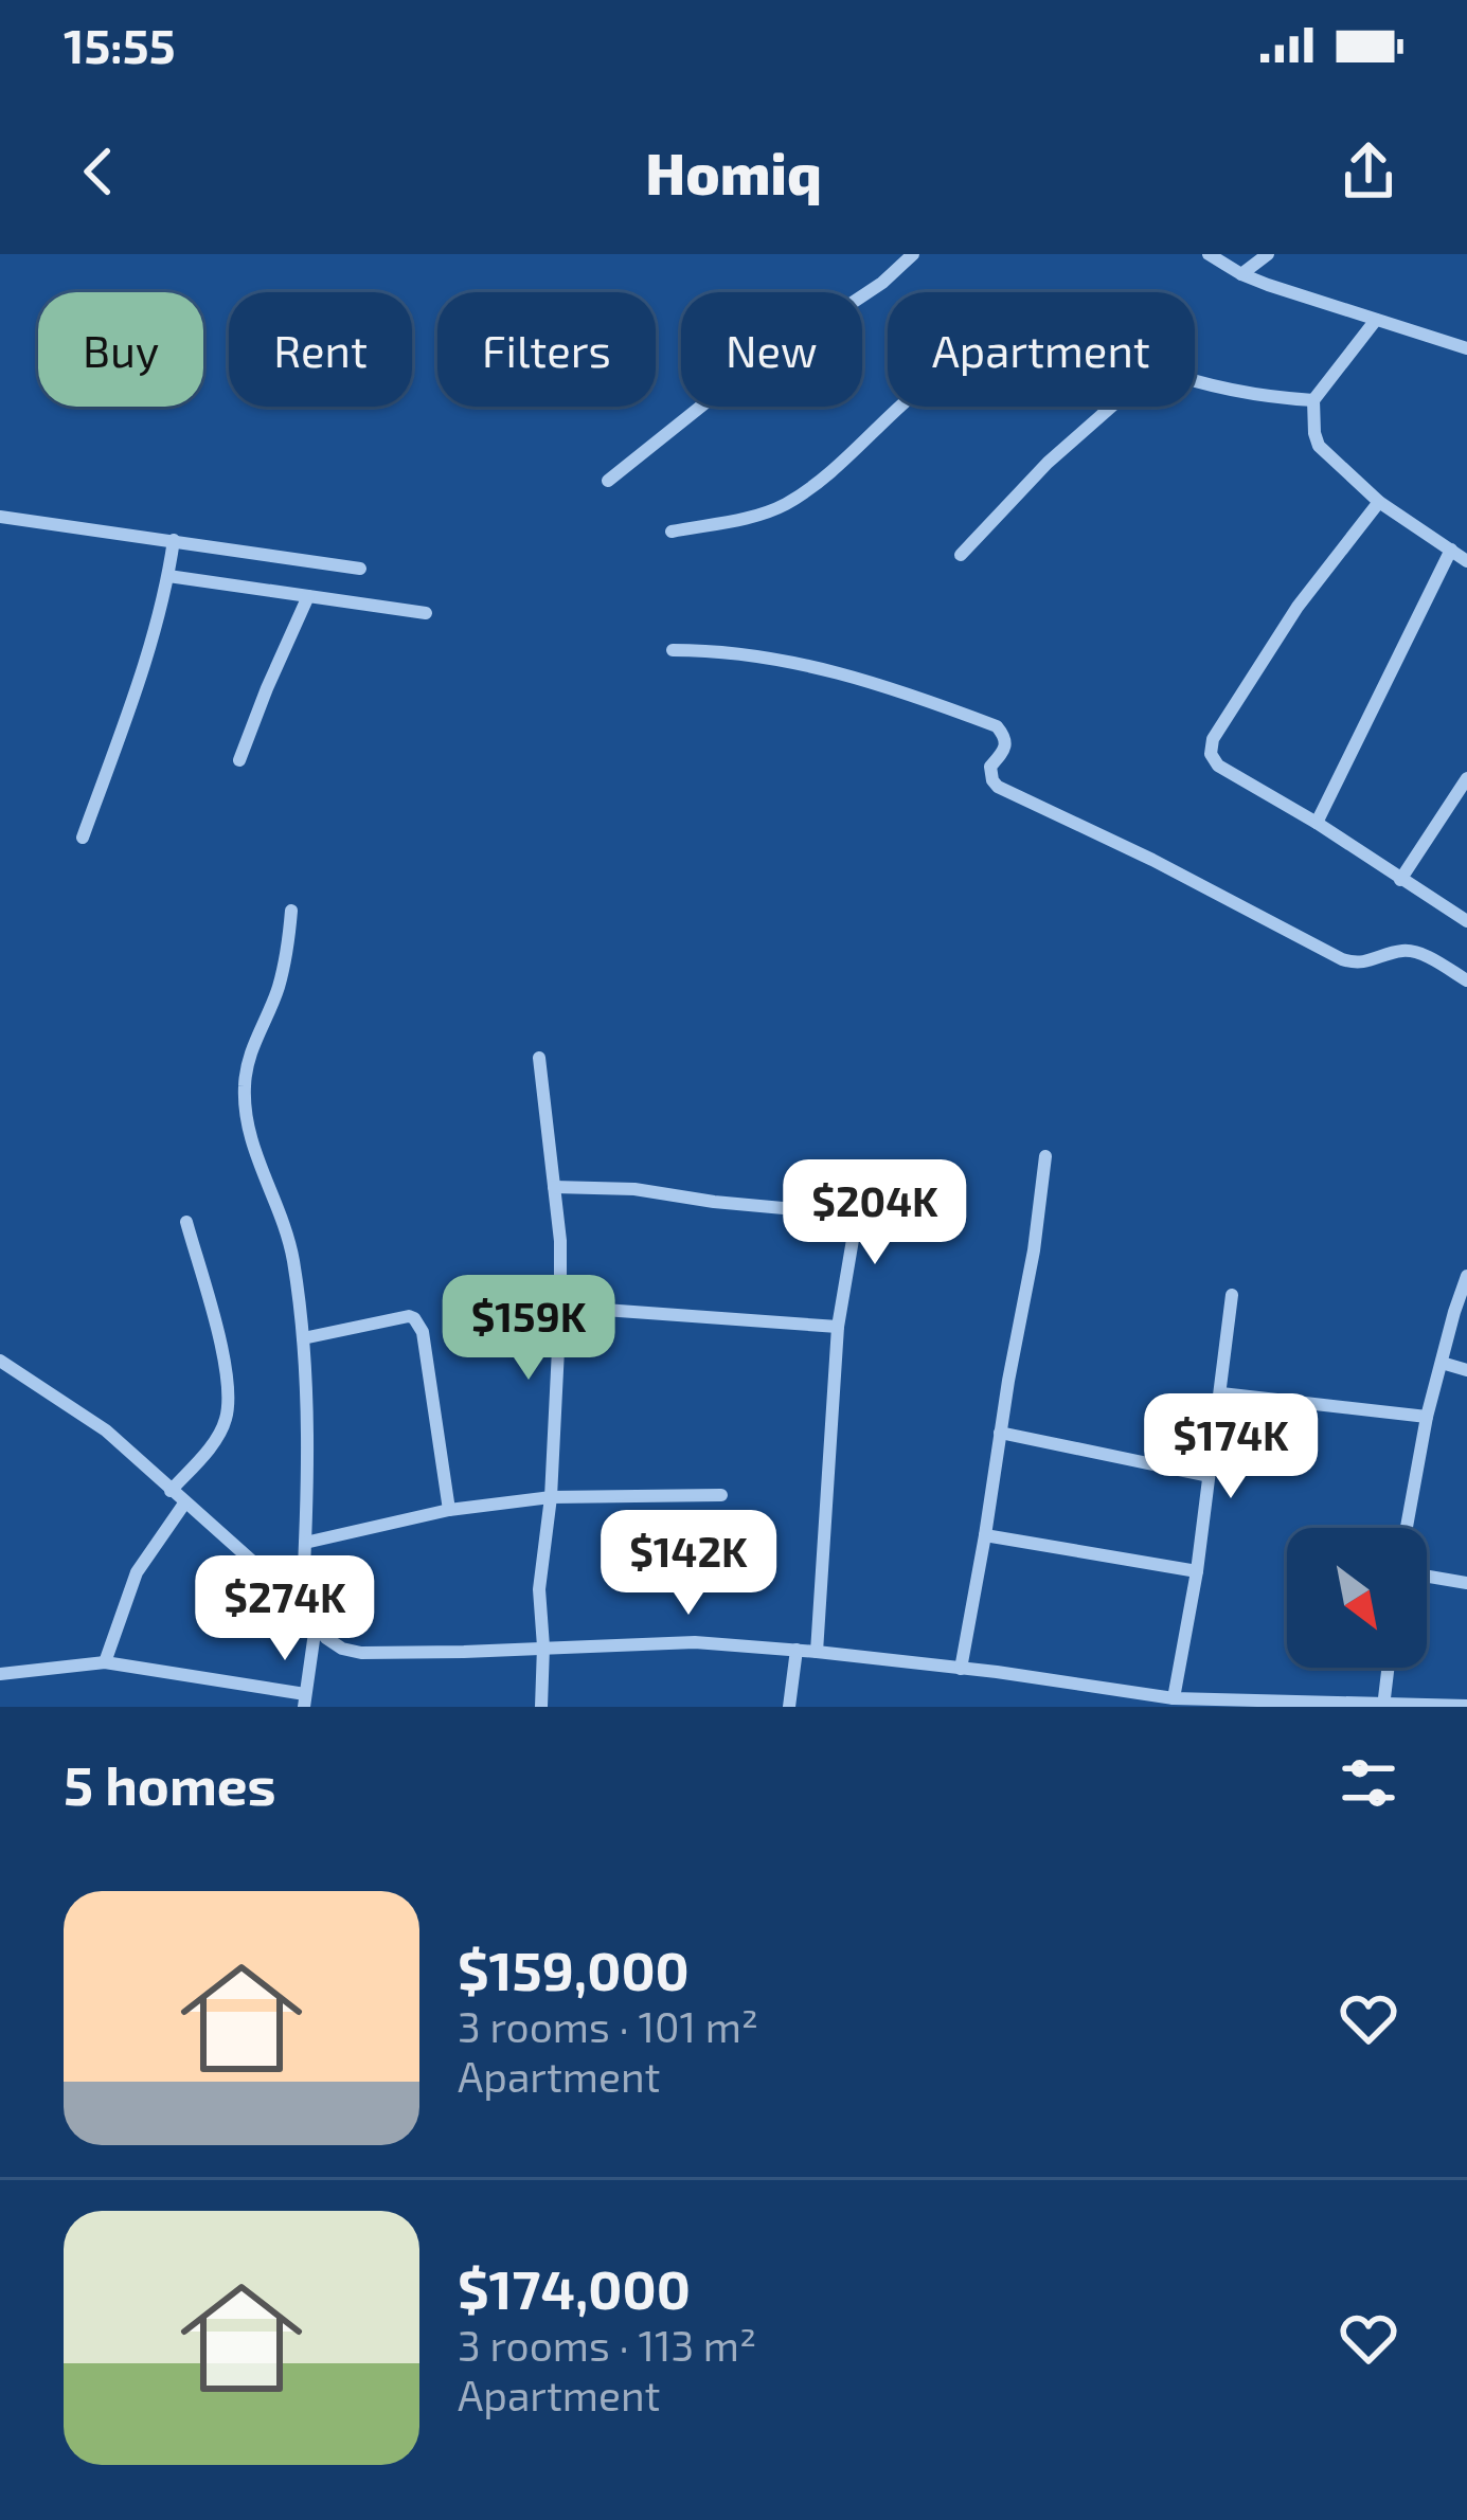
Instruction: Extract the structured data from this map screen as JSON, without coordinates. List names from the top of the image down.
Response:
{
  "north": "bottom right",
  "page": {
    "status": "15:55",
    "header": "Homiq",
    "chip": [
      "Buy",
      "Rent",
      "Filters",
      "New",
      "Apartment"
    ],
    "price": [
      "$204K",
      "$159K",
      "$174K",
      "$142K",
      "$274K"
    ],
    "heading": "5 homes",
    "list": [
      {
        "name": "$159,000",
        "note": "3 rooms · 101 m² · Apartment"
      },
      {
        "name": "$174,000",
        "note": "3 rooms · 113 m² · Apartment"
      }
    ]
  }
}
